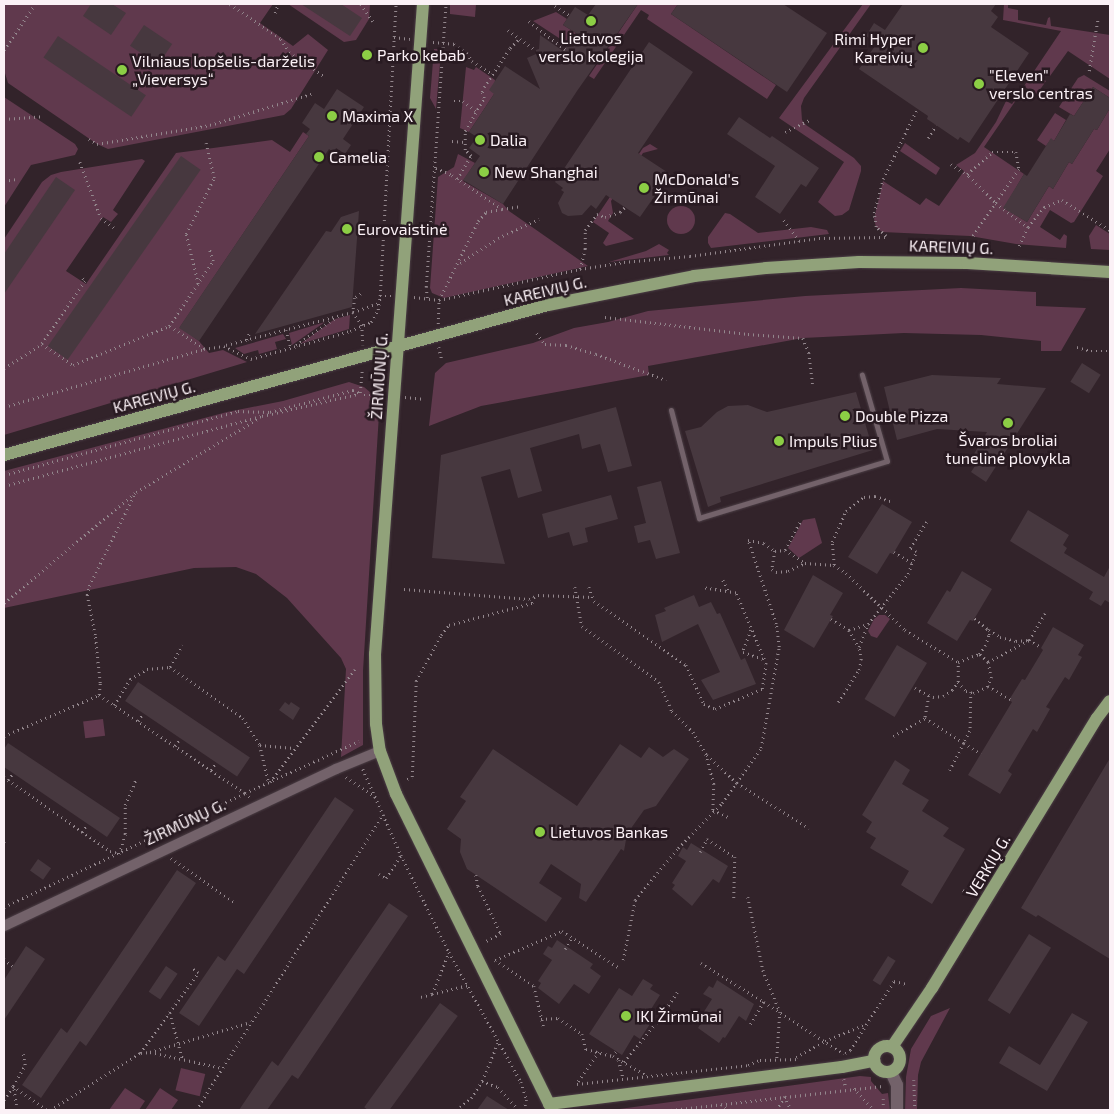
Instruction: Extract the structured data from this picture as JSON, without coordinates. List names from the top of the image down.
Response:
{
  "streets": {
    "main road": ["KAREIVIŲ G.", "ŽIRMŪNŲ G.", "VERKIŲ G."]
  },
  "crossings": [
    ["KAREIVIŲ G.", "ŽIRMŪNŲ G."]
  ],
  "places": [
    "Lietuvos verslo kolegija",
    "Rimi Hyper Kareivių",
    "Parko kebab",
    "Vilniaus lopšelis-darželis „Vieversys“",
    "\"Eleven\" verslo centras",
    "Maxima X",
    "Dalia",
    "Camelia",
    "New Shanghai",
    "McDonald's Žirmūnai",
    "Eurovaistinė",
    "Double Pizza",
    "Švaros broliai tunelinė plovykla",
    "Impuls Plius",
    "Lietuvos Bankas",
    "IKI Žirmūnai"
  ]
}
